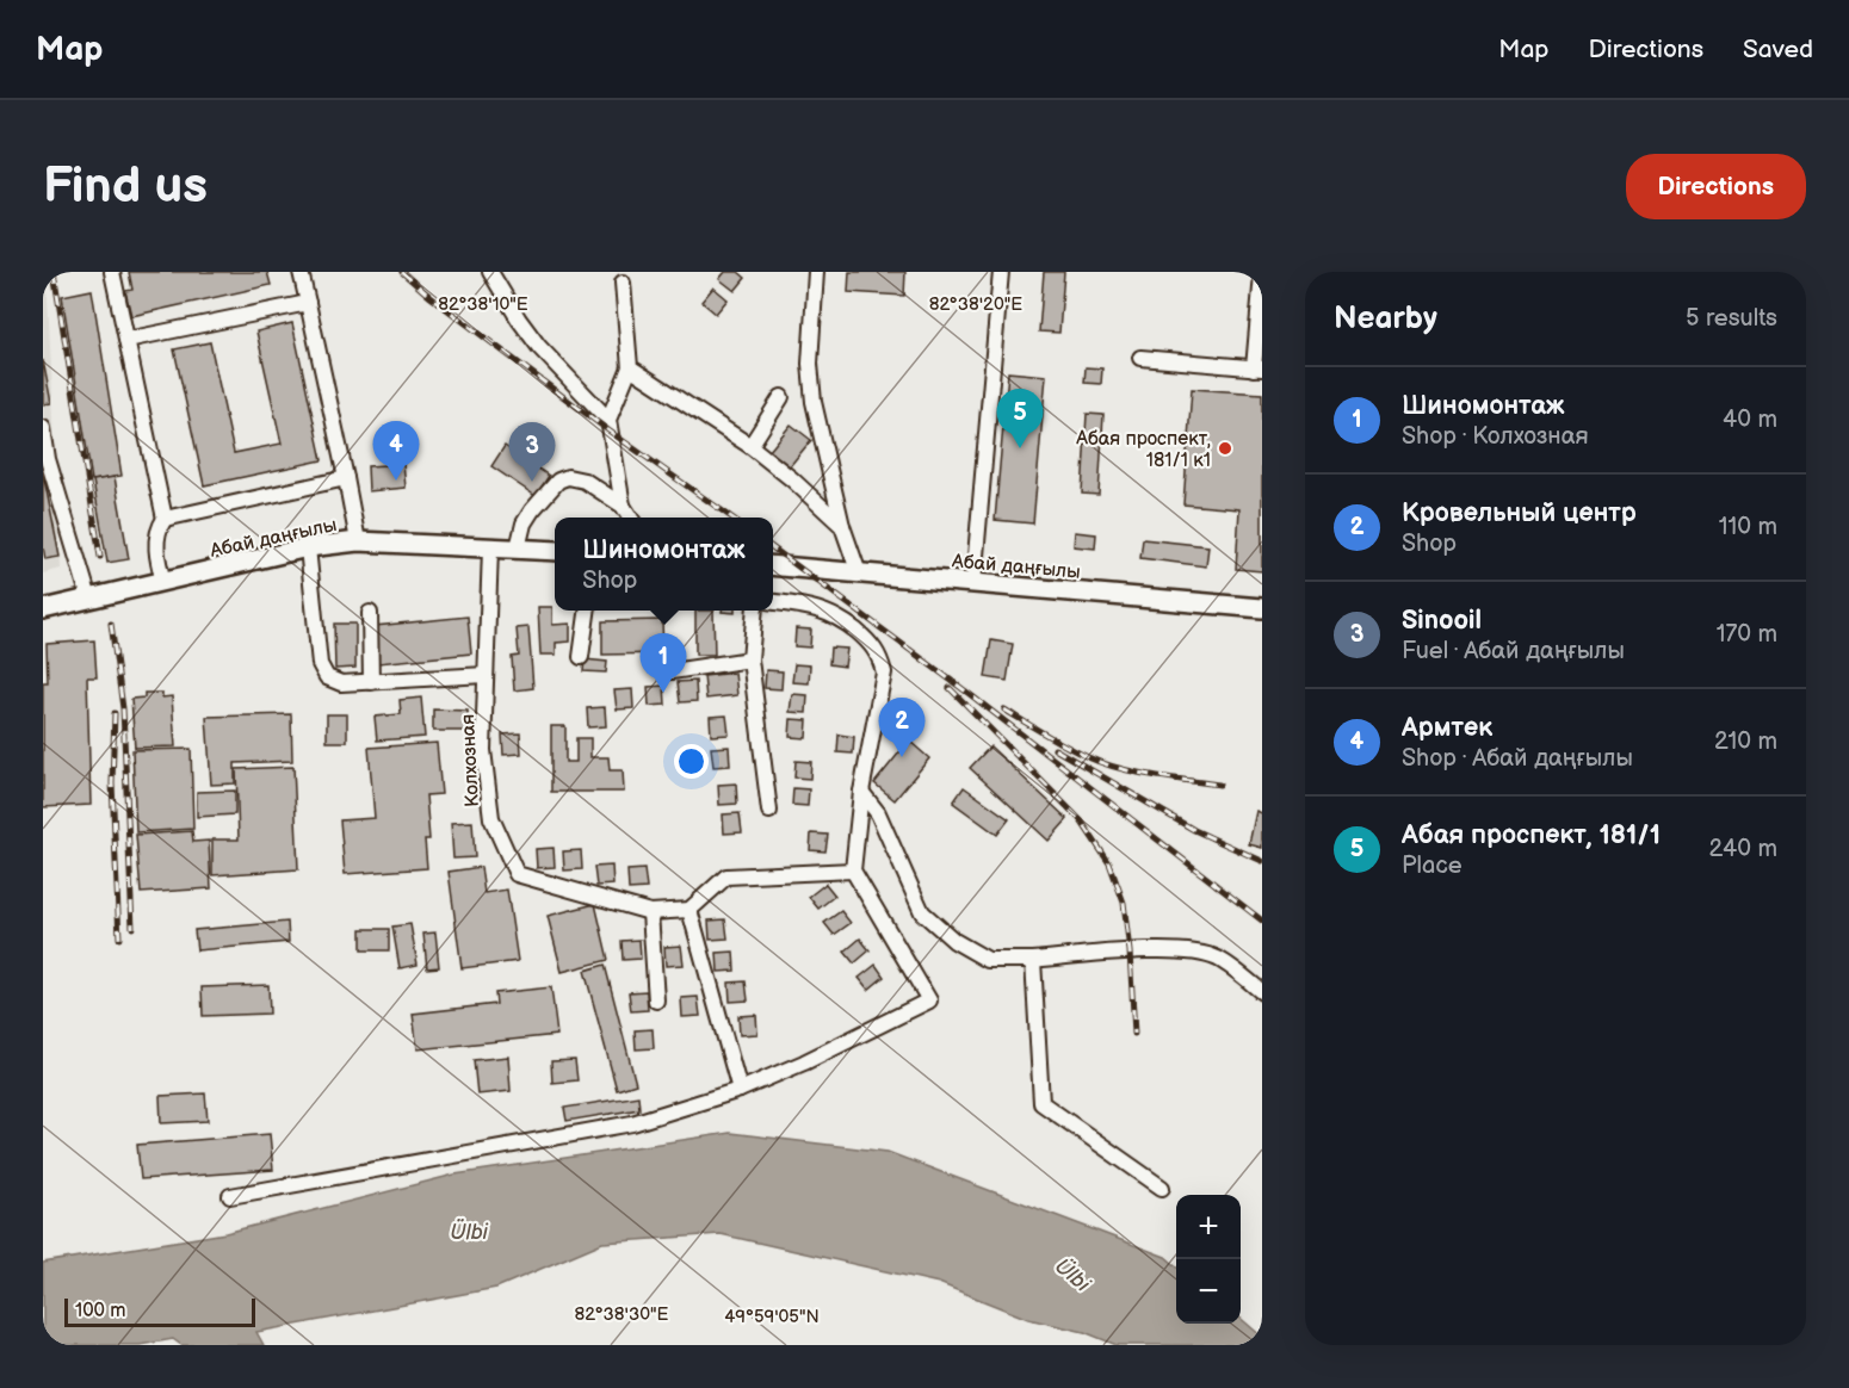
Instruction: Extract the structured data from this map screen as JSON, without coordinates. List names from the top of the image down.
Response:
{
  "streets": {
    "main road": ["Абай даңғылы"],
    "street": ["Колхозная"]
  },
  "crossings": [
    ["Абай даңғылы", "Колхозная"]
  ],
  "water": ["Ülbi"],
  "places": ["Абая проспект, 181/1 к1"],
  "scale_bar": "100 m",
  "page": {
    "header": "Map",
    "nav": ["Map", "Directions", "Saved"],
    "buttons": "Directions",
    "title": "Find us",
    "heading": ["Nearby", "5 results"],
    "list": [
      {
        "mark": "1",
        "name": "Шиномонтаж",
        "note": "Shop · Колхозная",
        "value": "40 m"
      },
      {
        "mark": "2",
        "name": "Кровельный центр",
        "note": "Shop",
        "value": "110 m"
      },
      {
        "mark": "3",
        "name": "Sinooil",
        "note": "Fuel · Абай даңғылы",
        "value": "170 m"
      },
      {
        "mark": "4",
        "name": "Армтек",
        "note": "Shop · Абай даңғылы",
        "value": "210 m"
      },
      {
        "mark": "5",
        "name": "Абая проспект, 181/1",
        "note": "Place",
        "value": "240 m"
      }
    ],
    "pins": [
      "5",
      "4",
      "3",
      "1",
      "2"
    ],
    "popup": ["Шиномонтаж", "Shop"],
    "map_buttons": ["+", "−"],
    "scale": "100 m"
  },
  "coordinates": [
    "82°38'10\"E",
    "82°38'20\"E",
    "82°38'30\"E",
    "49°59'05\"N"
  ]
}
